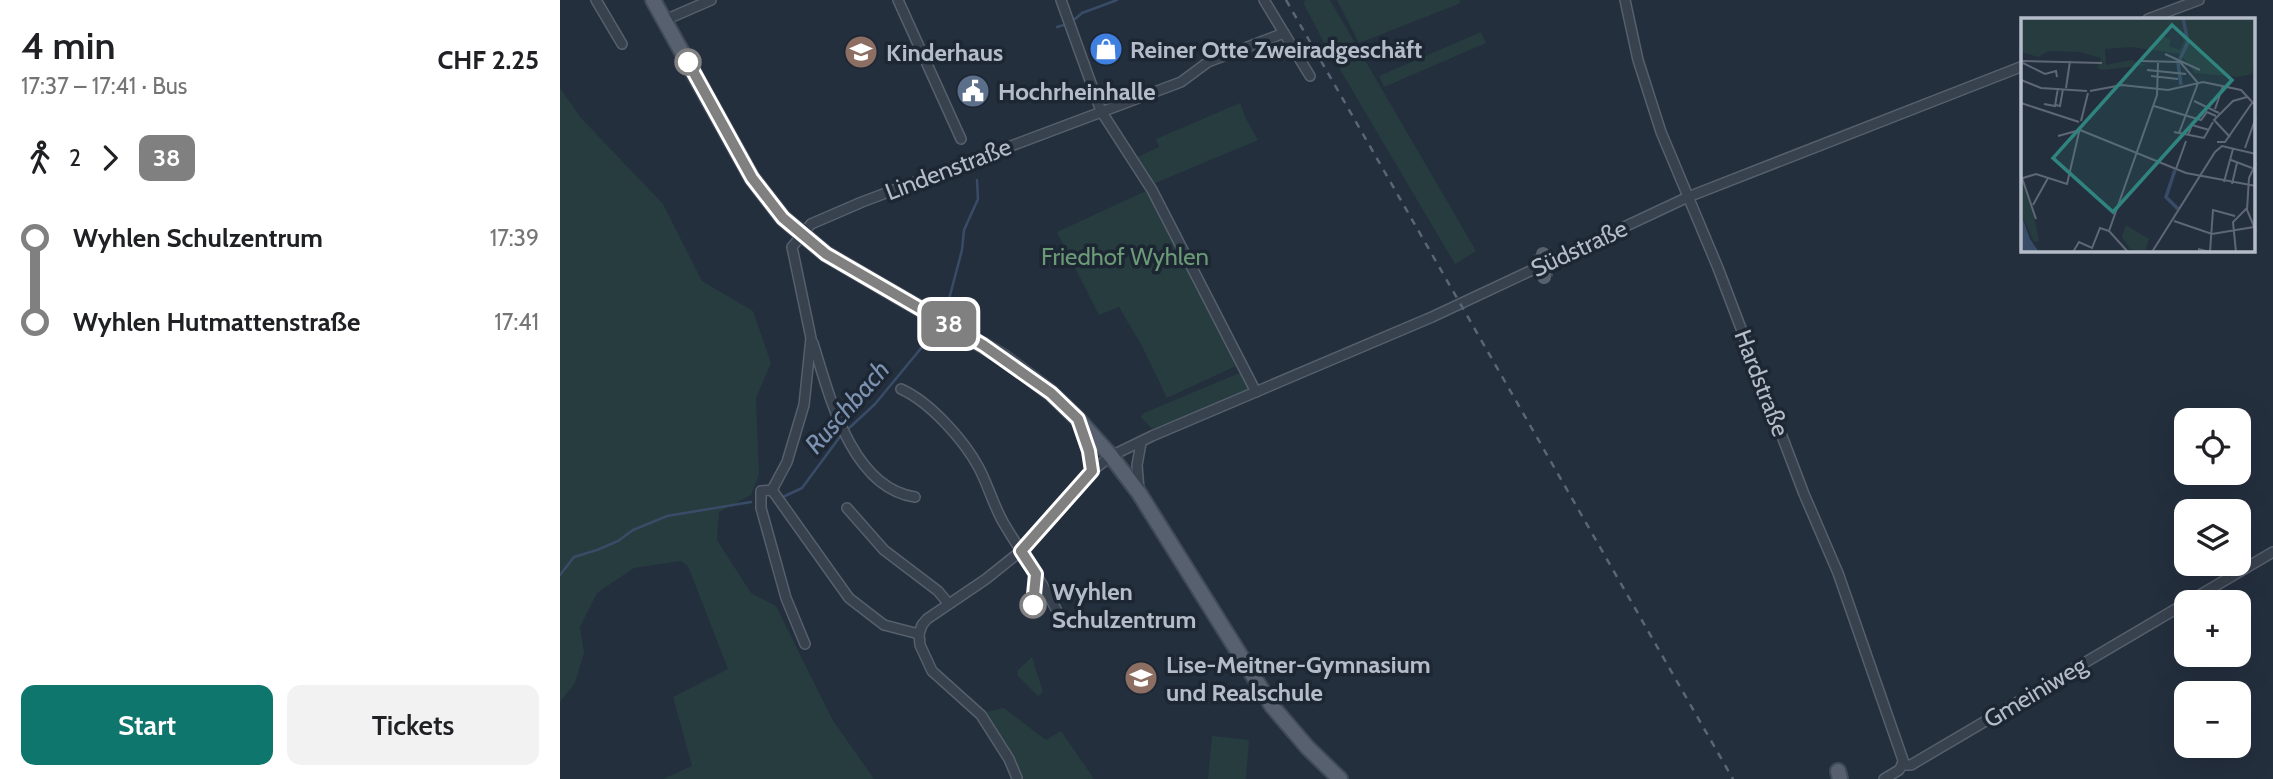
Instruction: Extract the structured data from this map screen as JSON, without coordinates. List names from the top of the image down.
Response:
{
  "streets": {
    "street": [
      "Lindenstraße",
      "Südstraße",
      "Hardstraße",
      "Gmeiniweg"
    ]
  },
  "crossings": [
    ["Südstraße", "Hardstraße"],
    ["Hardstraße", "Gmeiniweg"]
  ],
  "water": ["Ruschbach"],
  "parks": ["Friedhof Wyhlen"],
  "places": {
    "shop": ["Reiner Otte Zweiradgeschäft"],
    "school or university": ["Kinderhaus", "Lise-Meitner-Gymnasium und Realschule"],
    "public building": ["Hochrheinhalle"],
    "other": ["Wyhlen Schulzentrum"]
  },
  "lines": ["bus line 38"],
  "page": {
    "heading": ["4 min", "17:37 – 17:41 · Bus", "CHF 2.25"],
    "on_map": "38",
    "legs": ["2", "38"],
    "list": [
      {
        "name": "Wyhlen Schulzentrum",
        "value": "17:39"
      },
      {
        "name": "Wyhlen Hutmattenstraße",
        "value": "17:41"
      }
    ],
    "map_buttons": ["+", "−"],
    "buttons": ["Start", "Tickets"]
  }
}
